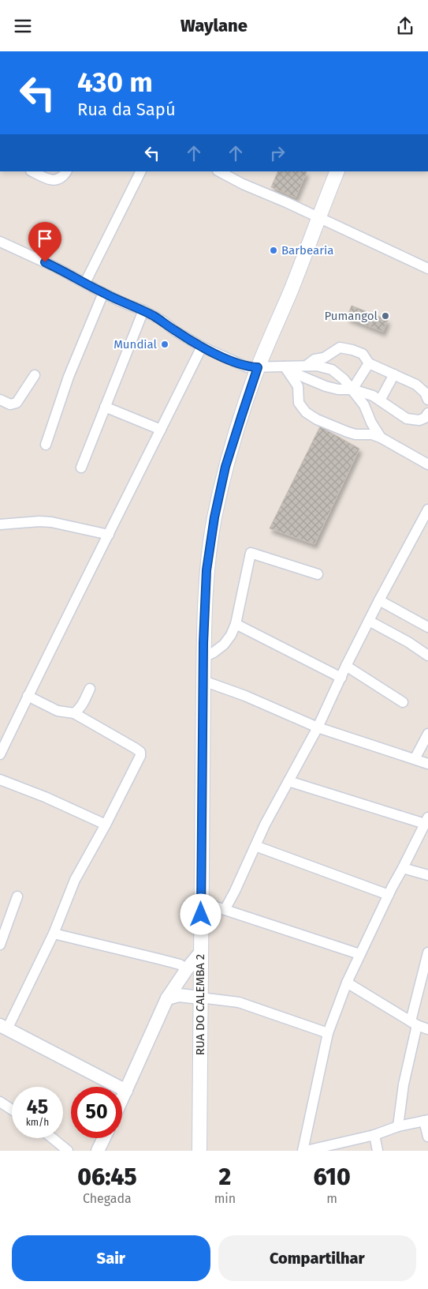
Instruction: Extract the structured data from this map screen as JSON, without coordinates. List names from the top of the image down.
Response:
{
  "streets": {
    "main road": ["RUA DO CALEMBA 2"]
  },
  "places": ["Barbearia", "Pumangol", "Mundial"],
  "page": {
    "header": "Waylane",
    "turn": ["430 m", "Rua da Sapú"],
    "speed": "45 km/h",
    "limit": "50",
    "eta": [
      "06:45",
      "Chegada",
      "2",
      "min",
      "610",
      "m"
    ],
    "buttons": ["Sair", "Compartilhar"]
  }
}
